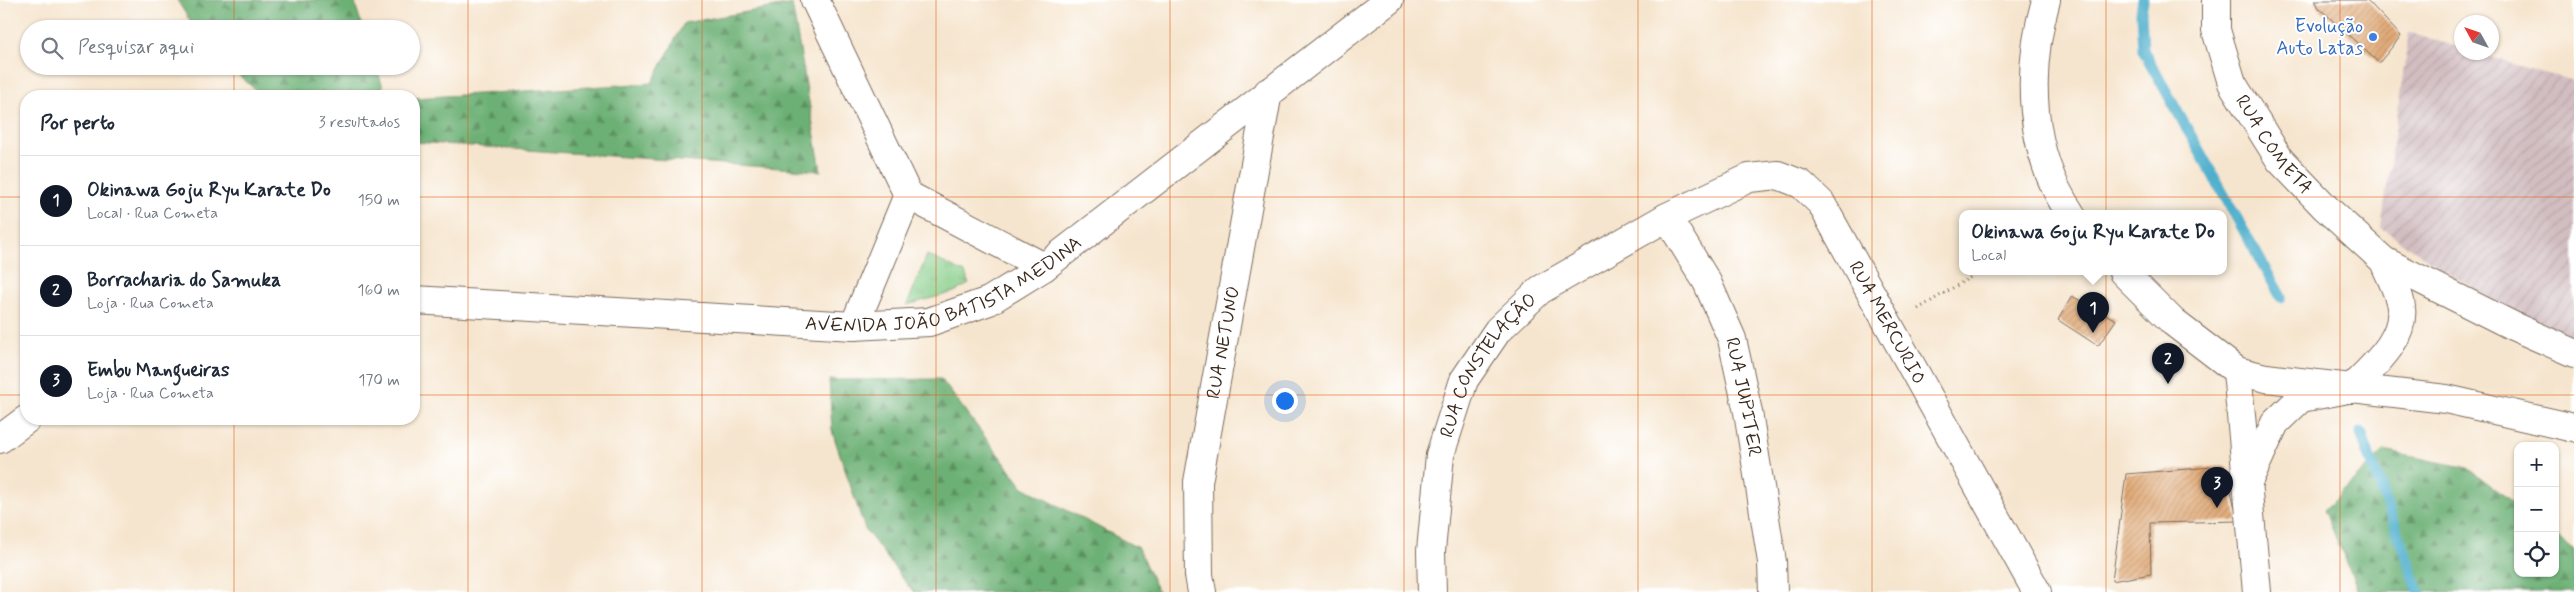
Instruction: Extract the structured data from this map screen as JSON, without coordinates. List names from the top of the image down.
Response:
{
  "streets": {
    "street": [
      "RUA COMETA",
      "AVENIDA JOÃO BATISTA MEDINA",
      "RUA MERCURIO",
      "RUA NETUNO",
      "RUA CONSTELAÇÃO",
      "RUA JUPITER"
    ]
  },
  "crossings": [
    ["AVENIDA JOÃO BATISTA MEDINA", "RUA NETUNO"],
    ["RUA MERCURIO", "RUA CONSTELAÇÃO"],
    ["RUA MERCURIO", "RUA JUPITER"],
    ["RUA CONSTELAÇÃO", "RUA JUPITER"]
  ],
  "places": ["Evolução Auto Latas"],
  "north": "top left",
  "page": {
    "search": "Pesquisar aqui",
    "heading": ["Por perto", "3 resultados"],
    "list": [
      {
        "mark": "1",
        "name": "Okinawa Goju Ryu Karate Do",
        "note": "Local · Rua Cometa",
        "value": "150 m"
      },
      {
        "mark": "2",
        "name": "Borracharia do Samuka",
        "note": "Loja · Rua Cometa",
        "value": "160 m"
      },
      {
        "mark": "3",
        "name": "Embu Mangueiras",
        "note": "Loja · Rua Cometa",
        "value": "170 m"
      }
    ],
    "popup": ["Okinawa Goju Ryu Karate Do", "Local"],
    "pins": ["1", "2", "3"],
    "map_buttons": ["+", "−"]
  }
}
